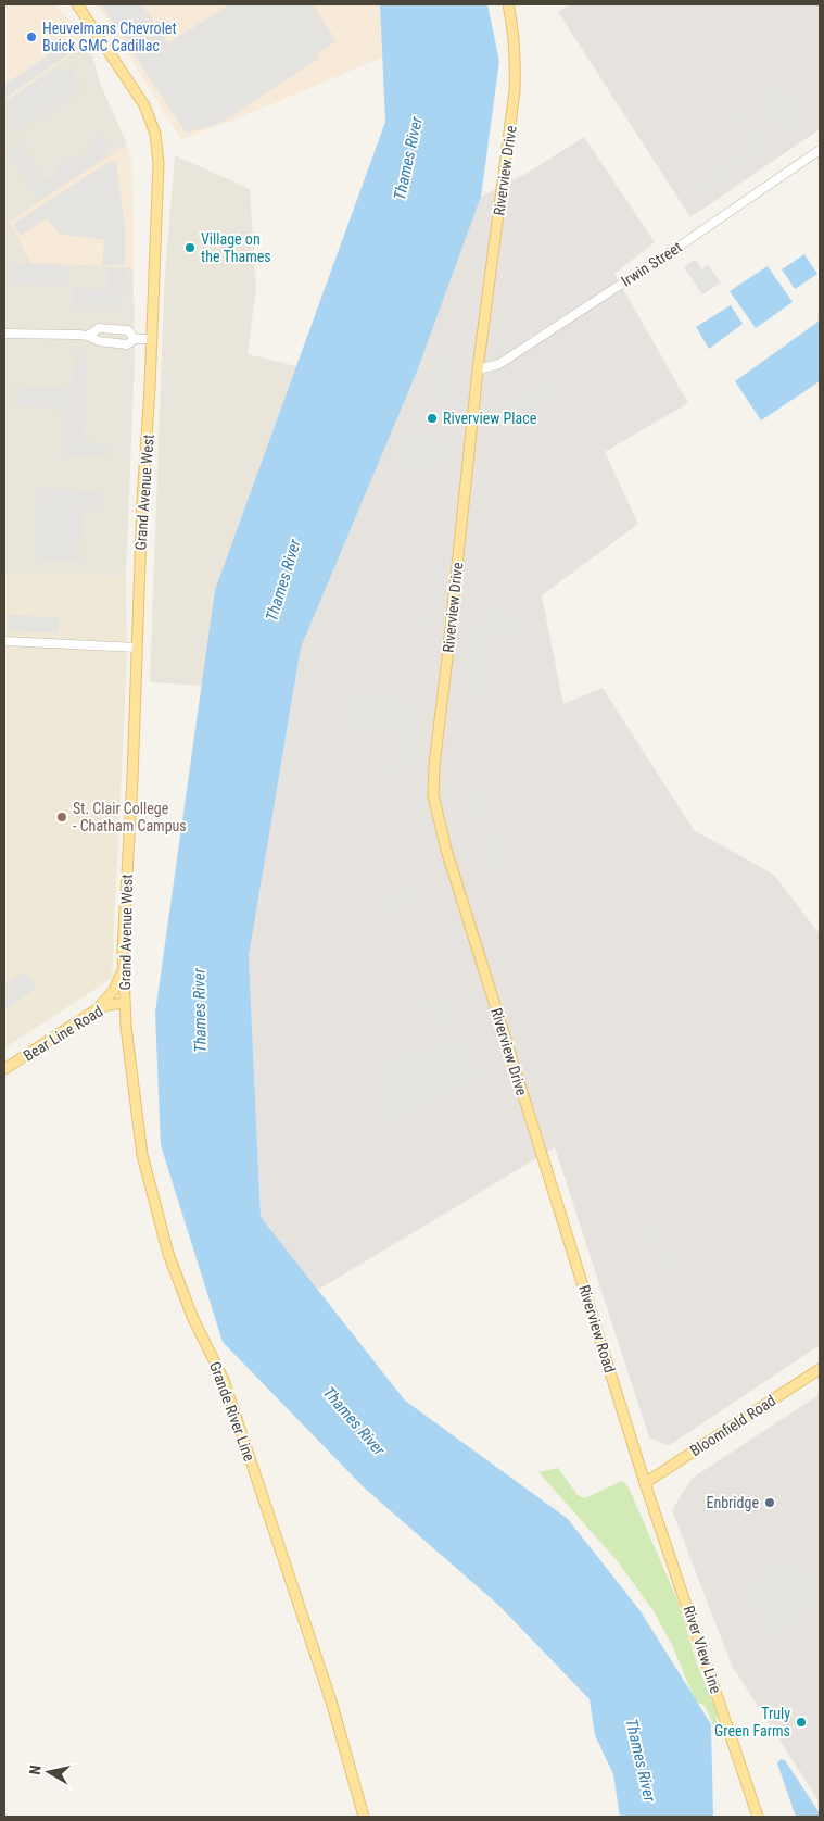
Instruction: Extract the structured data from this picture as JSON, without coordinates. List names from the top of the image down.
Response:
{
  "streets": {
    "main road": [
      "Riverview Drive",
      "Grand Avenue West",
      "Bear Line Road",
      "Riverview Road",
      "Grande River Line",
      "Bloomfield Road",
      "River View Line"
    ],
    "street": ["Irwin Street"]
  },
  "crossings": [
    ["Riverview Drive", "Irwin Street"],
    ["Riverview Drive", "Riverview Road"],
    ["Grand Avenue West", "Bear Line Road"],
    ["Grand Avenue West", "Grande River Line"],
    ["Bear Line Road", "Grande River Line"],
    ["Riverview Road", "Bloomfield Road"],
    ["Riverview Road", "River View Line"],
    ["Bloomfield Road", "River View Line"]
  ],
  "water": ["Thames River"],
  "places": [
    "Heuvelmans Chevrolet Buick GMC Cadillac",
    "Village on the Thames",
    "Riverview Place",
    "St. Clair College - Chatham Campus",
    "Enbridge",
    "Truly Green Farms"
  ],
  "north": "left"
}
